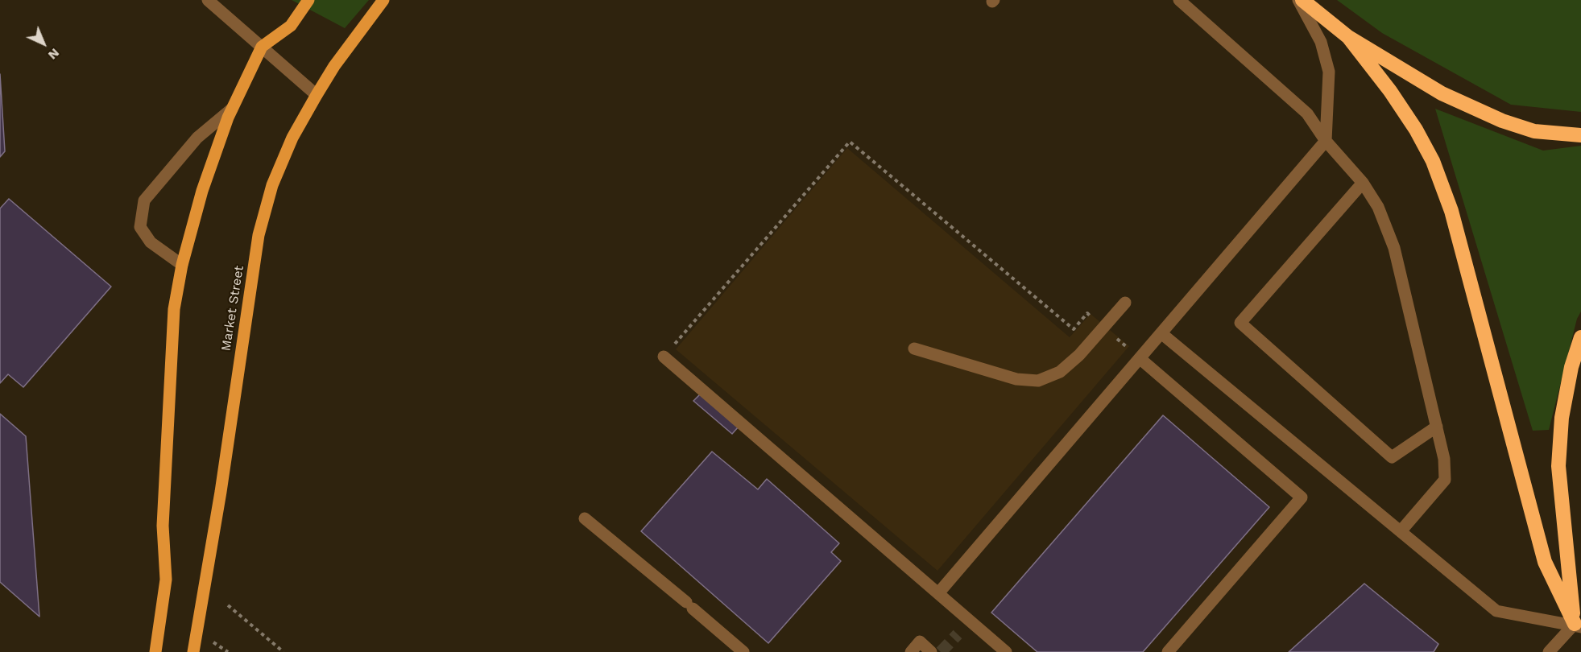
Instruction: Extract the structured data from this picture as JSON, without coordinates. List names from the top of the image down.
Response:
{
  "streets": {
    "main road": ["Market Street"]
  },
  "north": "bottom right"
}
